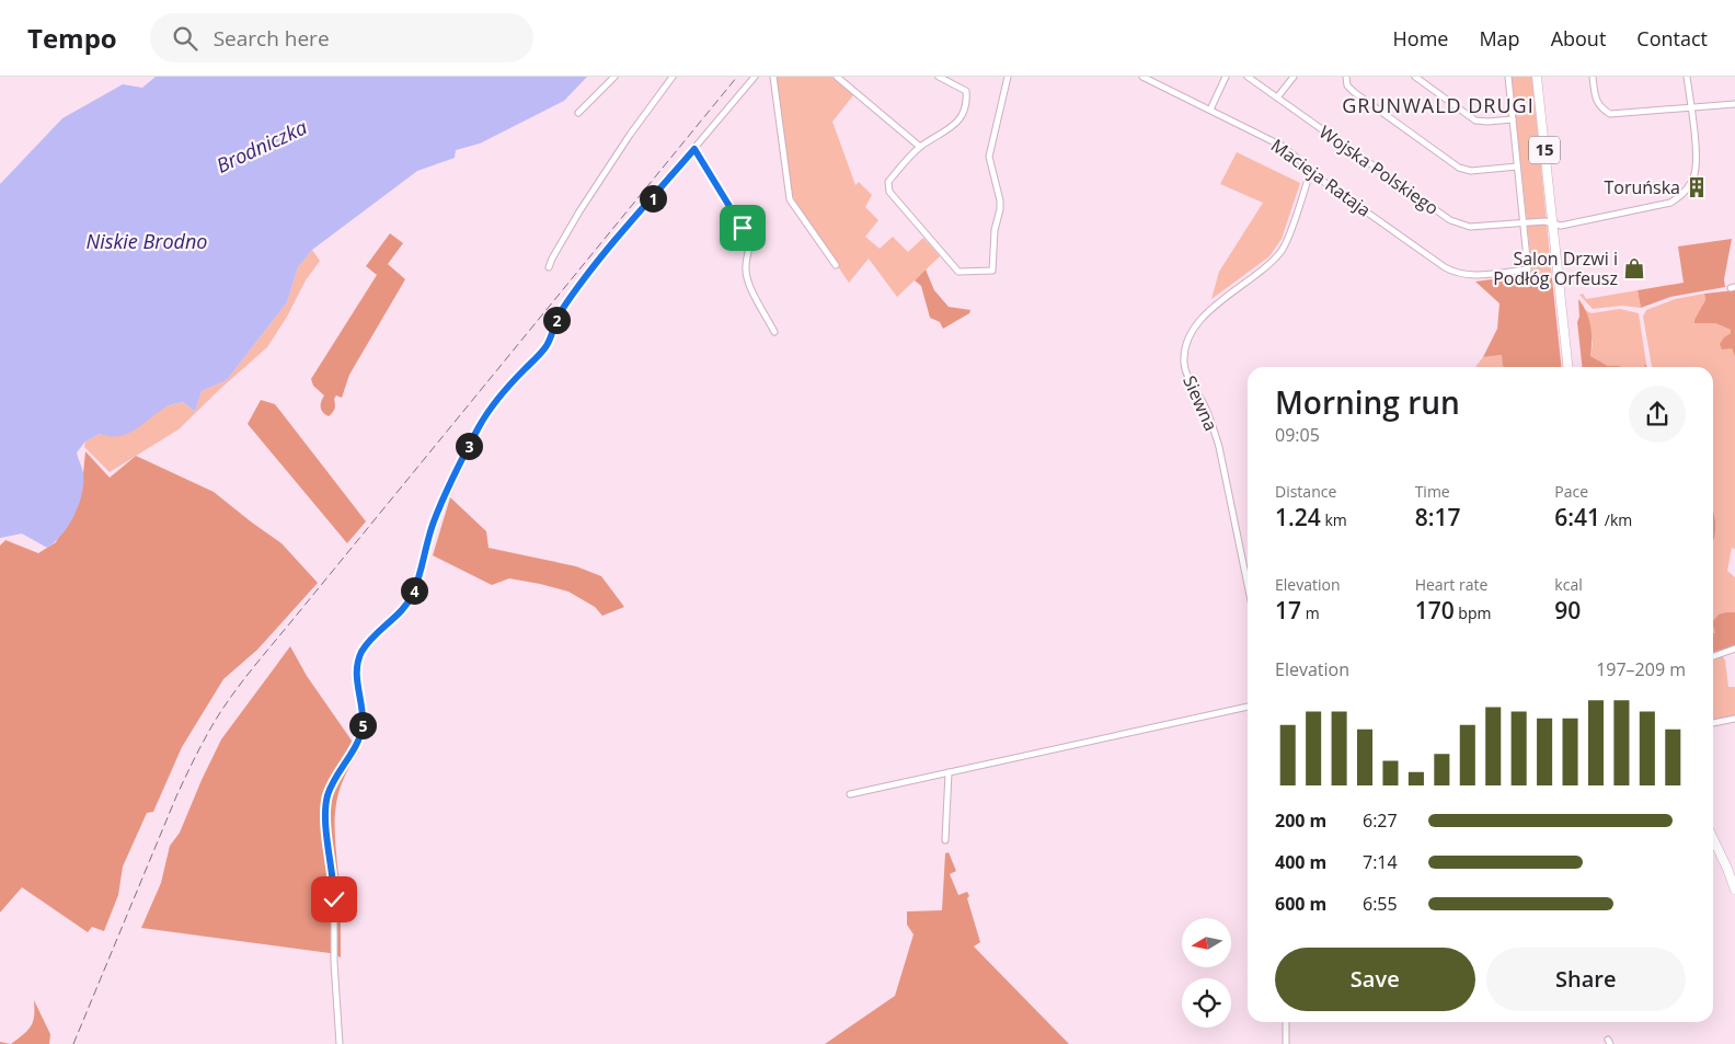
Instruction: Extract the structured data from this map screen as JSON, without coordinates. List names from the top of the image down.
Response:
{
  "streets": {
    "main road": ["15"],
    "street": ["Wojska Polskiego", "Macieja Rataja", "Siewna"]
  },
  "crossings": [
    ["15", "Wojska Polskiego"],
    ["Wojska Polskiego", "Macieja Rataja"],
    ["Macieja Rataja", "Siewna"]
  ],
  "districts": ["GRUNWALD DRUGI"],
  "water": ["Brodniczka", "Niskie Brodno"],
  "places": {
    "building": ["Toruńska"],
    "shop": ["Salon Drzwi i Podłóg Orfeusz"]
  },
  "north": "left",
  "page": {
    "header": "Tempo",
    "search": "Search here",
    "nav": [
      "Home",
      "Map",
      "About",
      "Contact"
    ],
    "pins": [
      "1",
      "2",
      "3",
      "4",
      "5"
    ],
    "heading": ["Morning run", "09:05"],
    "stats": [
      ["Distance", "1.24 km"],
      ["Time", "8:17"],
      ["Pace", "6:41 /km"],
      ["Elevation", "17 m"],
      ["Heart rate", "170 bpm"],
      ["kcal", "90"]
    ],
    "chart": ["Elevation", "197–209 m"],
    "list": [
      {
        "name": "200 m",
        "note": "6:27"
      },
      {
        "name": "400 m",
        "note": "7:14"
      },
      {
        "name": "600 m",
        "note": "6:55"
      }
    ],
    "buttons": ["Save", "Share"]
  }
}
